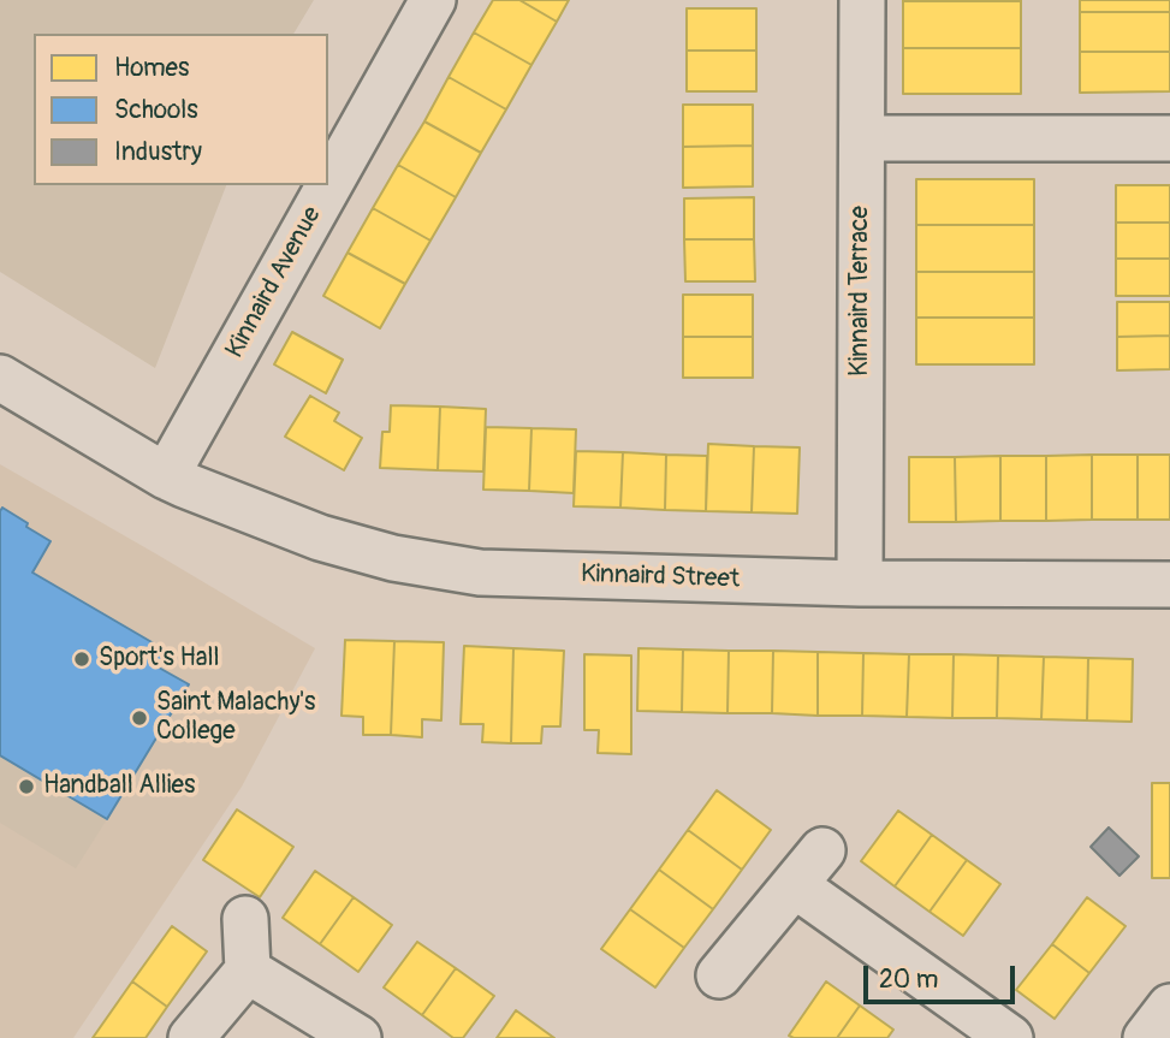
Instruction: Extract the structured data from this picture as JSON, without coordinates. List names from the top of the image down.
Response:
{
  "streets": {
    "street": ["Kinnaird Avenue", "Kinnaird Terrace", "Kinnaird Street"]
  },
  "crossings": [
    ["Kinnaird Avenue", "Kinnaird Street"],
    ["Kinnaird Terrace", "Kinnaird Street"]
  ],
  "places": ["Sport's Hall", "Saint Malachy's College", "Handball Allies"],
  "legend": ["Homes", "Schools", "Industry"],
  "scale_bar": "20 m"
}
